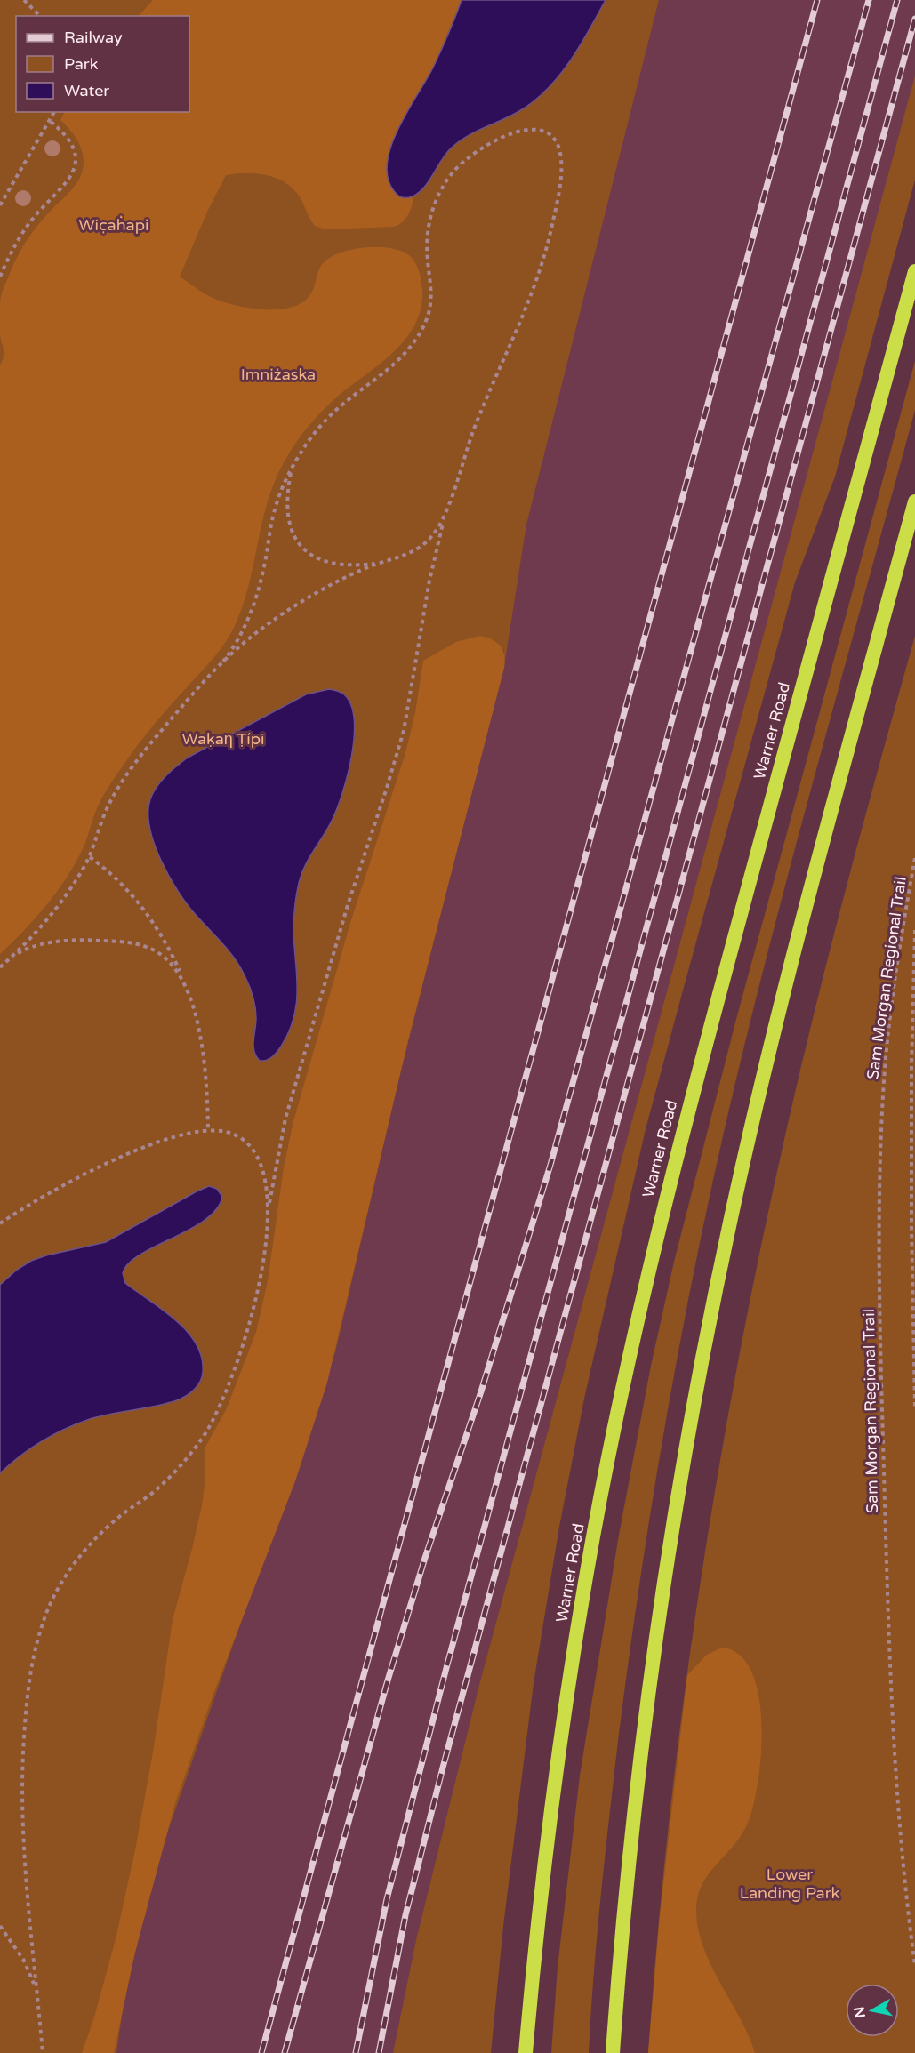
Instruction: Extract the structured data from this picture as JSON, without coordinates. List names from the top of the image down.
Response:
{
  "streets": {
    "highway": ["Warner Road"],
    "path": ["Sam Morgan Regional Trail"]
  },
  "parks": [
    "Wic̣aḣapi",
    "Imniżaska",
    "Waḳaƞ Ṭípi",
    "Lower Landing Park"
  ],
  "legend": ["Railway", "Park", "Water"],
  "north": "left"
}
